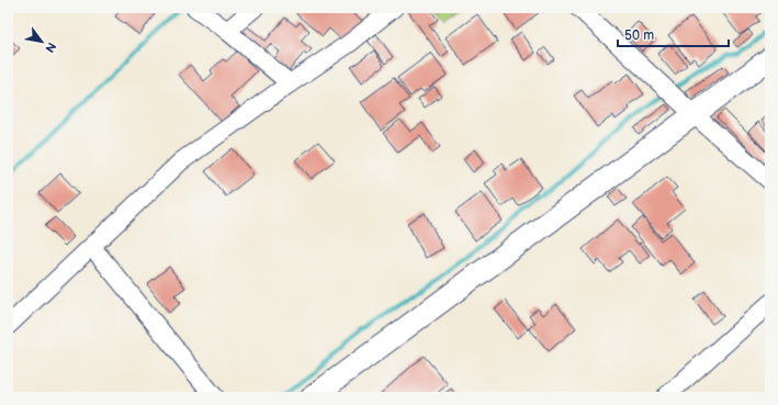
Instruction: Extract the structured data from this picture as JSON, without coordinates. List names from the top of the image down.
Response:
{
  "scale_bar": "50 m",
  "north": "bottom right"
}
